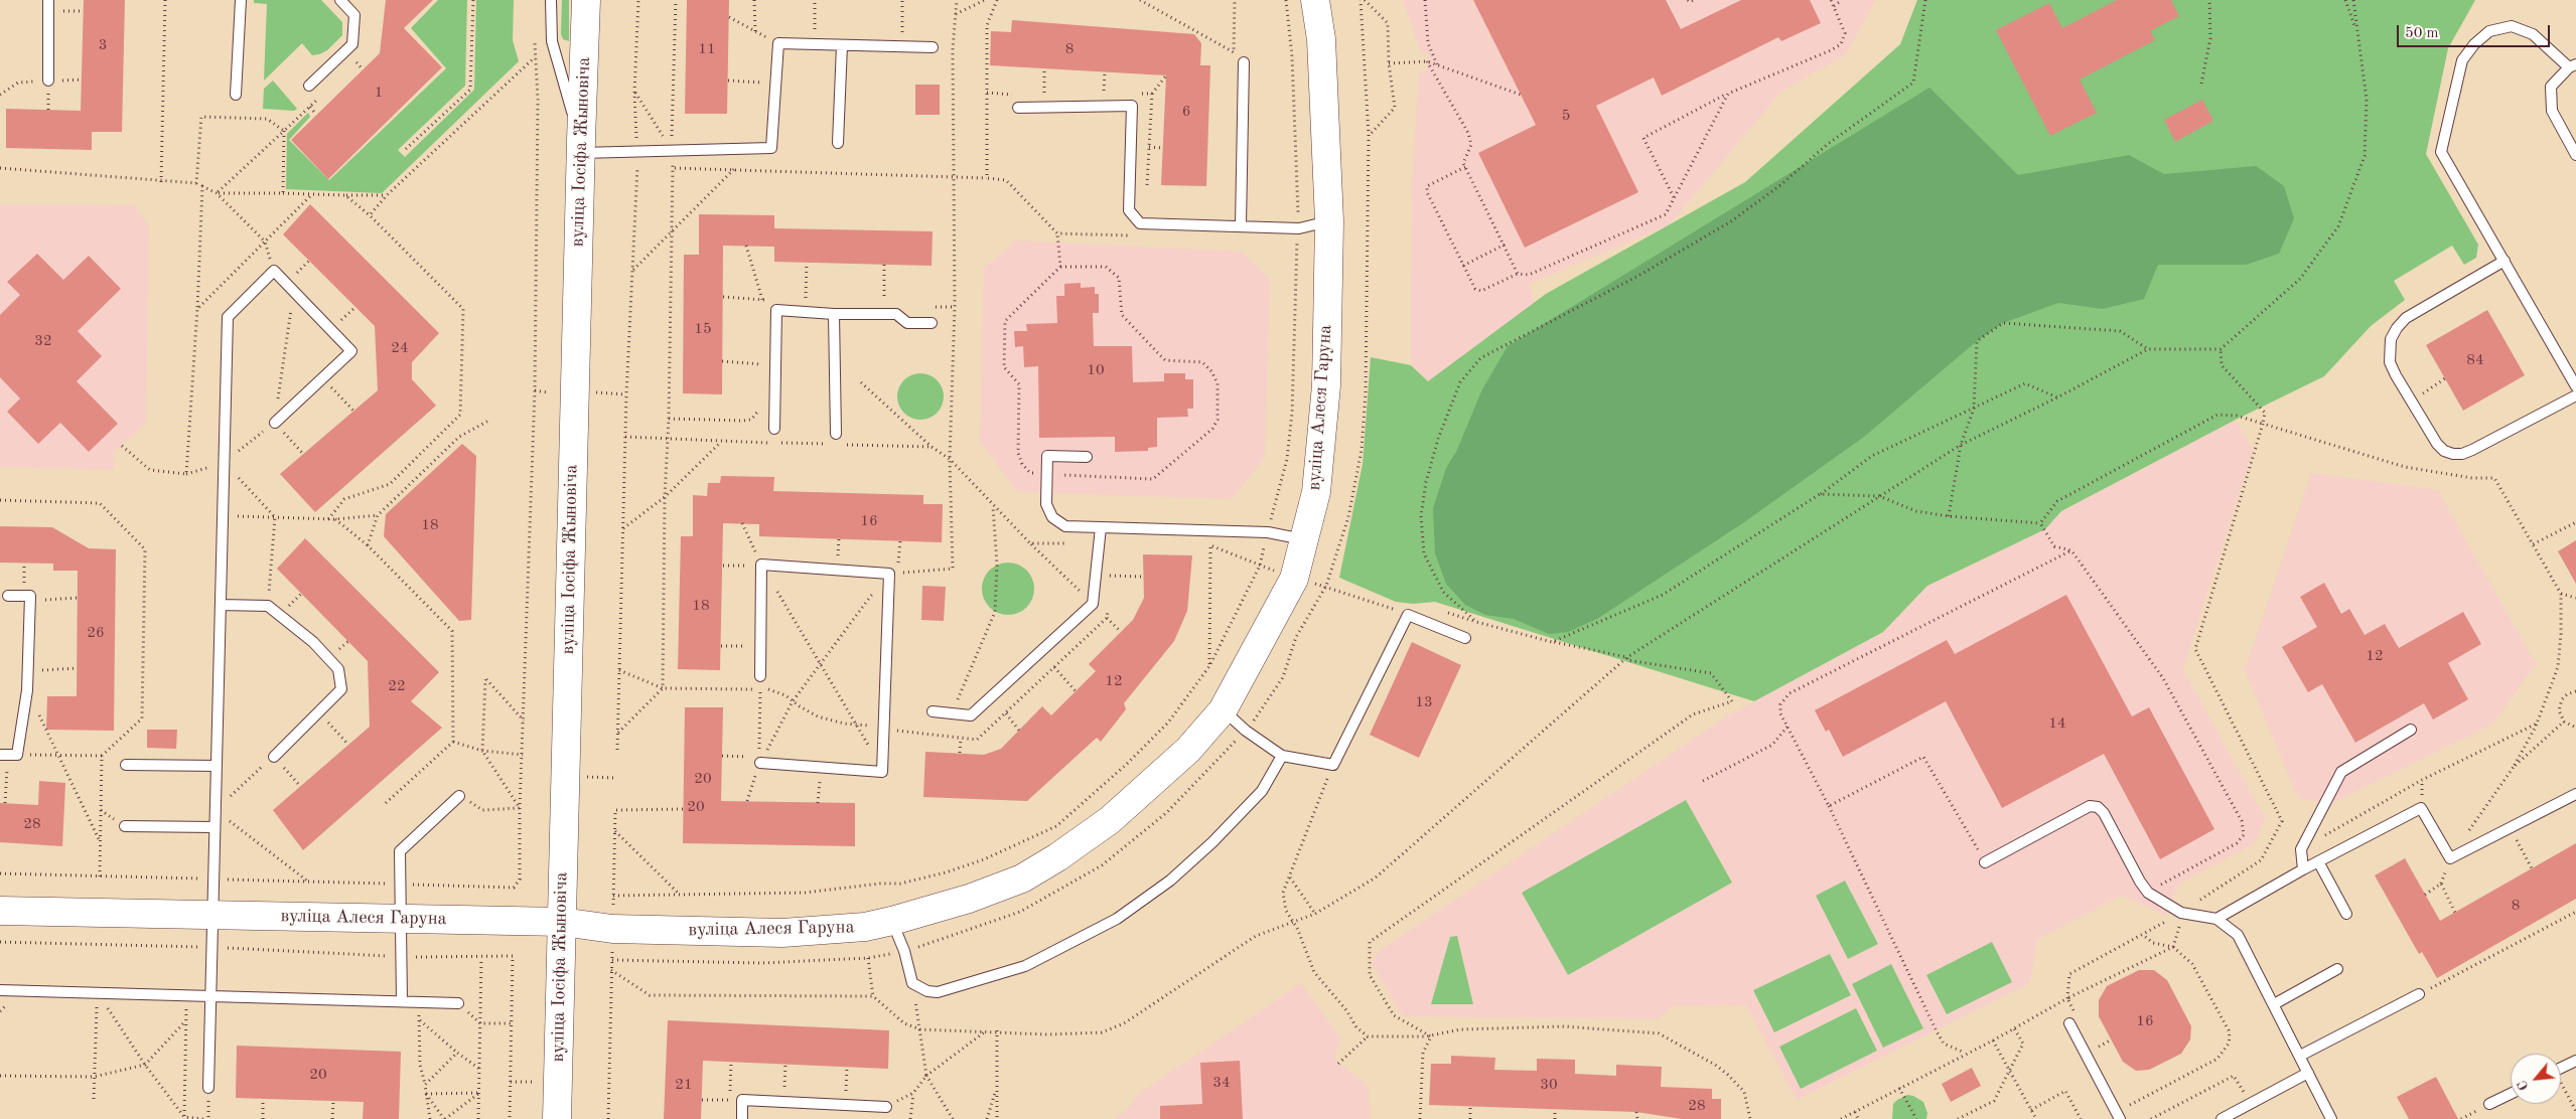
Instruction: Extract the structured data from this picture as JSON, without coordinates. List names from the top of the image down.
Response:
{
  "streets": {
    "street": ["вуліца Іосіфа Жыновіча", "вуліца Алеся Гаруна"]
  },
  "crossings": [
    ["вуліца Іосіфа Жыновіча", "вуліца Алеся Гаруна"]
  ],
  "house_numbers": [
    "3",
    "11",
    "8",
    "1",
    "6",
    "5",
    "15",
    "32",
    "24",
    "84",
    "10",
    "16",
    "18",
    "18",
    "26",
    "12",
    "12",
    "22",
    "13",
    "14",
    "20",
    "20",
    "28",
    "8",
    "16",
    "20",
    "34",
    "21",
    "30",
    "28"
  ],
  "scale_bar": "50 m",
  "north": "bottom left"
}
